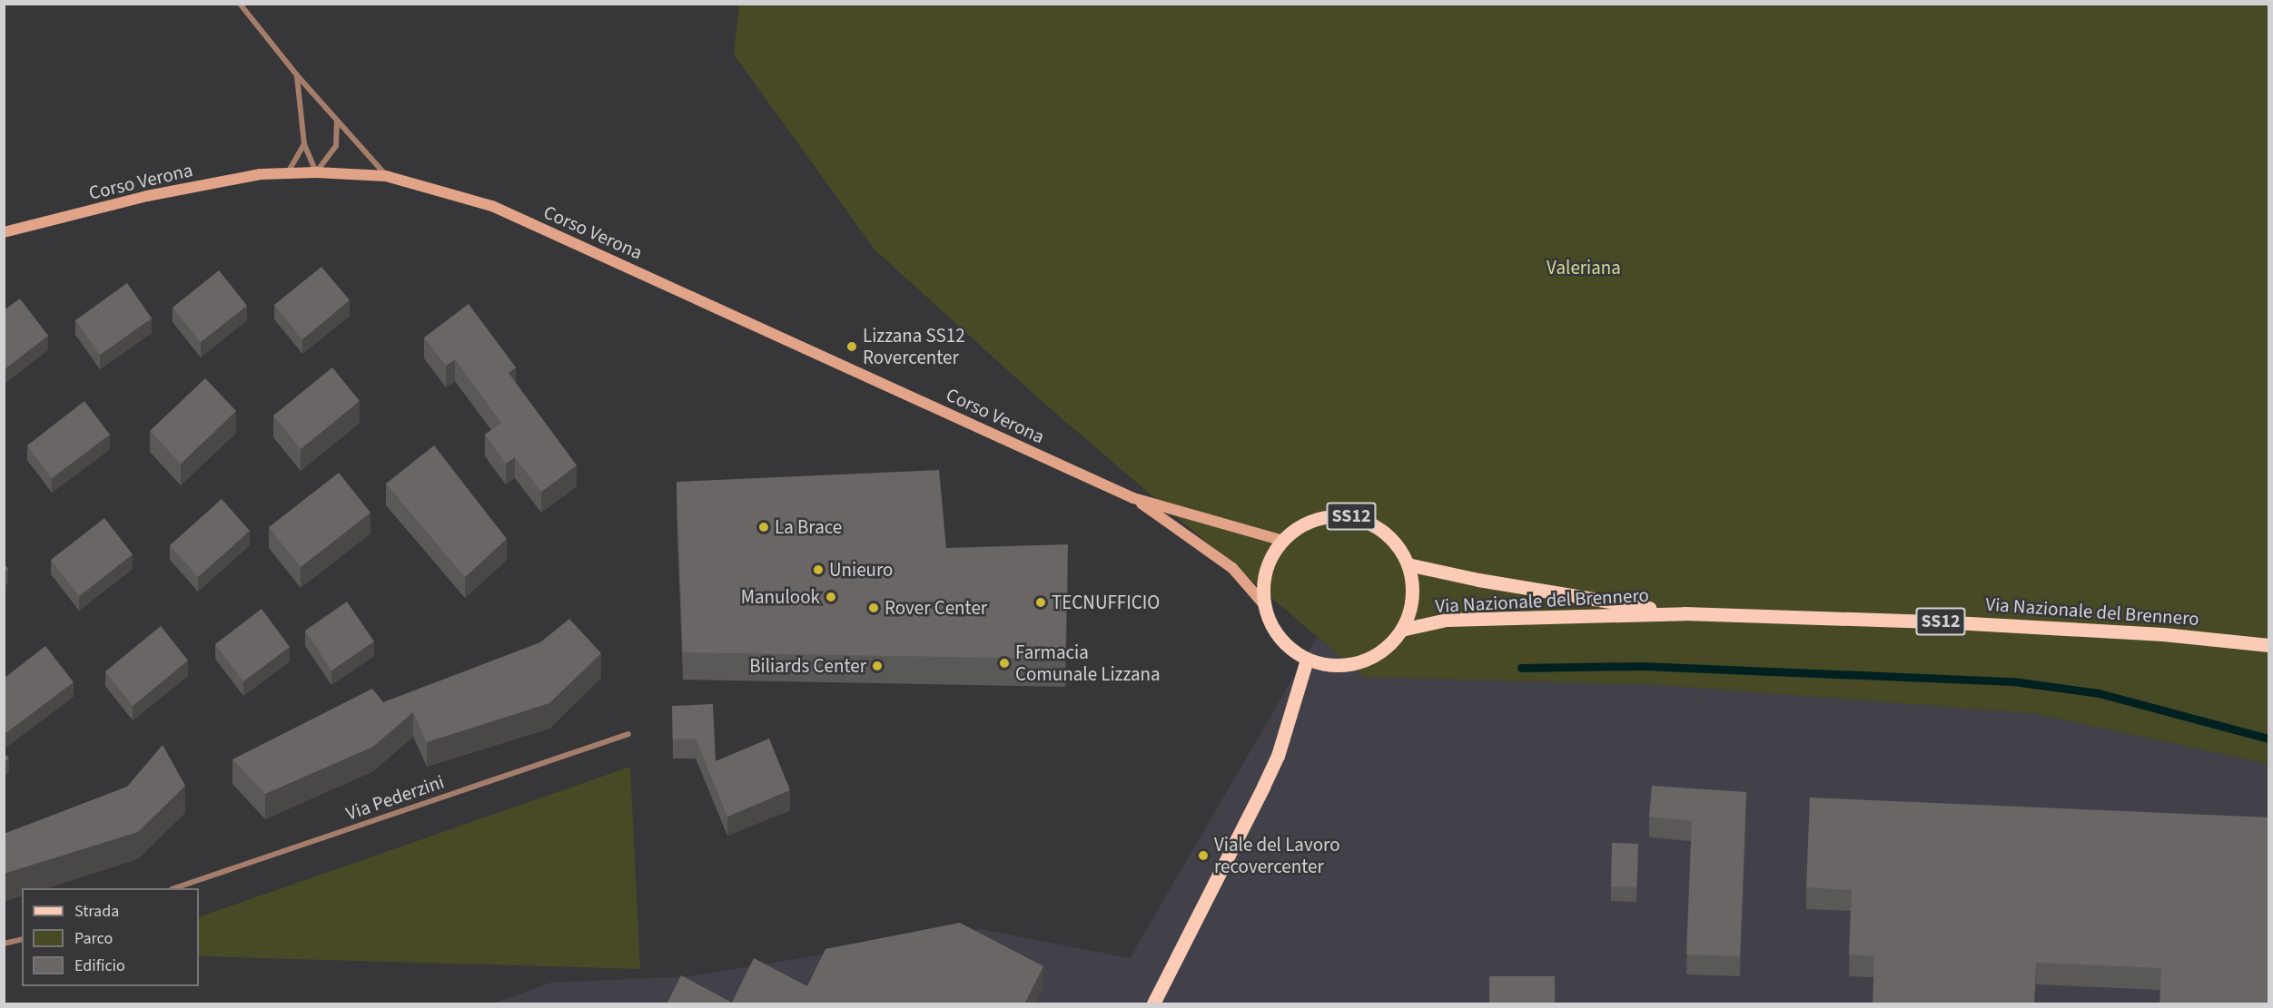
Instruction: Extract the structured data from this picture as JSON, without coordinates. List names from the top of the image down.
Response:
{
  "streets": {
    "main road": ["Corso Verona", "SS12", "Via Nazionale del Brennero"],
    "street": ["Via Pederzini"]
  },
  "crossings": [
    ["Corso Verona", "SS12"],
    ["SS12", "Via Nazionale del Brennero"]
  ],
  "parks": ["Valeriana"],
  "places": [
    "Lizzana SS12 Rovercenter",
    "La Brace",
    "Unieuro",
    "Manulook",
    "TECNUFFICIO",
    "Rover Center",
    "Farmacia Comunale Lizzana",
    "Biliards Center",
    "Viale del Lavoro recovercenter"
  ],
  "legend": ["Strada", "Parco", "Edificio"]
}
